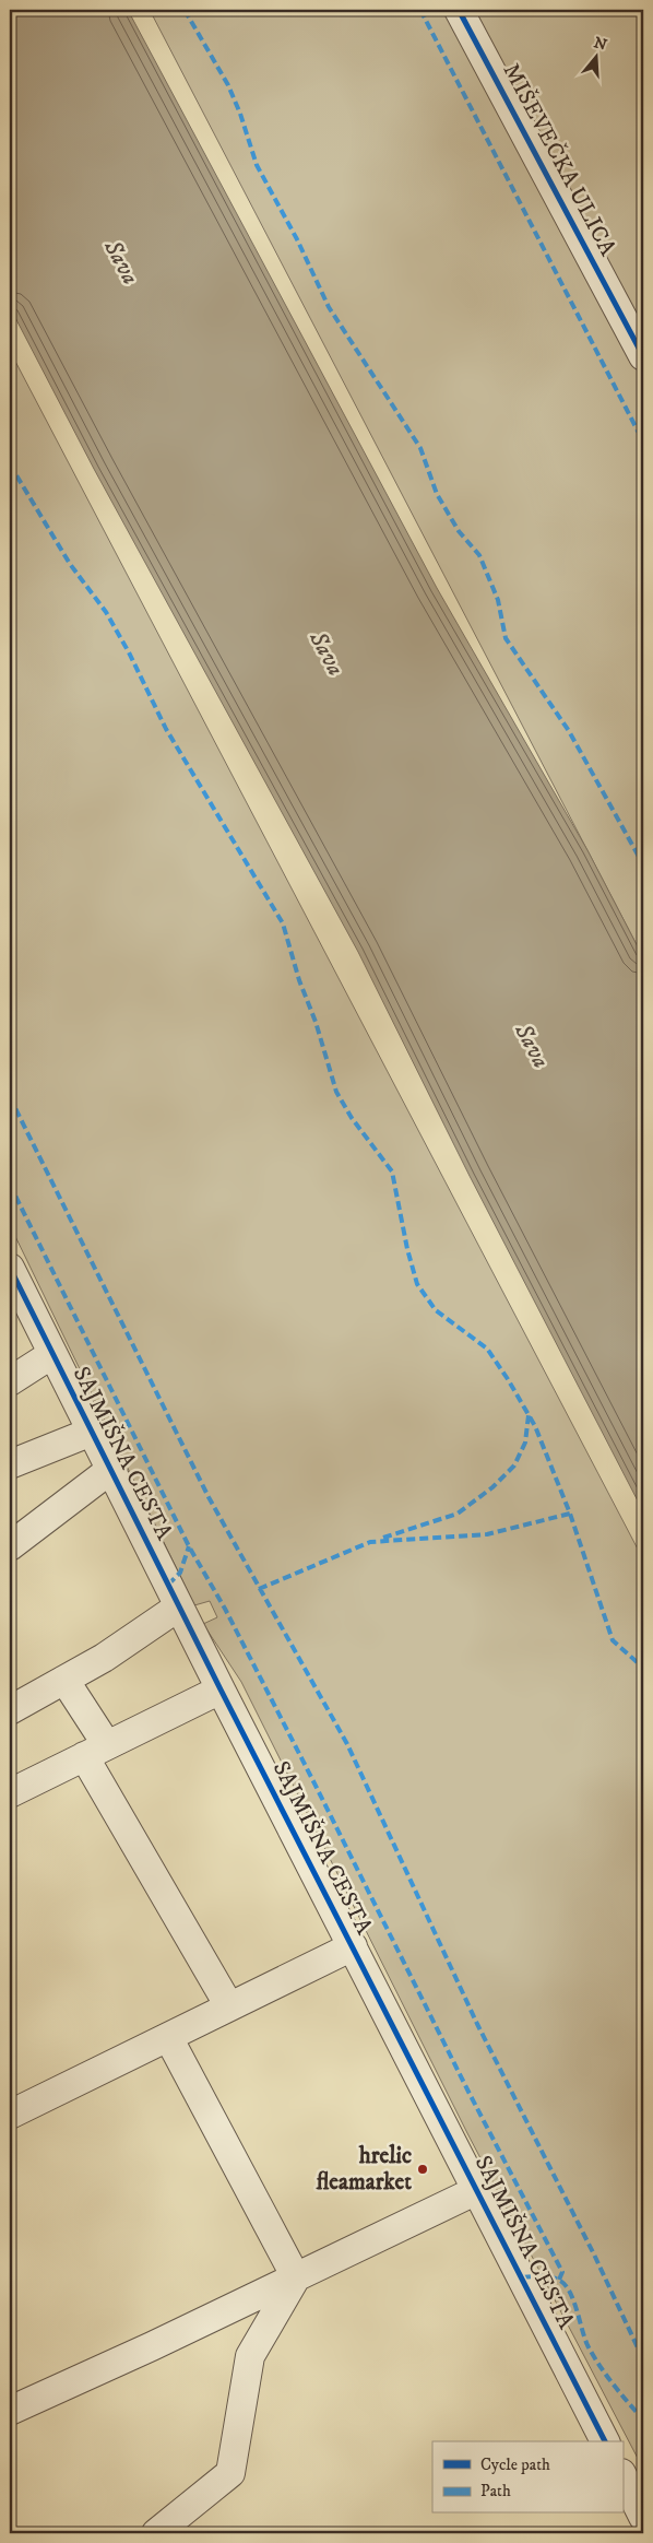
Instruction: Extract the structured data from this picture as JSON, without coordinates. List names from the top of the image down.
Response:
{
  "streets": {
    "street": ["MIŠEVEČKA ULICA", "SAJMIŠNA CESTA"]
  },
  "water": ["Sava"],
  "places": ["hrelic fleamarket"],
  "legend": ["Cycle path", "Path"],
  "north": "top"
}
